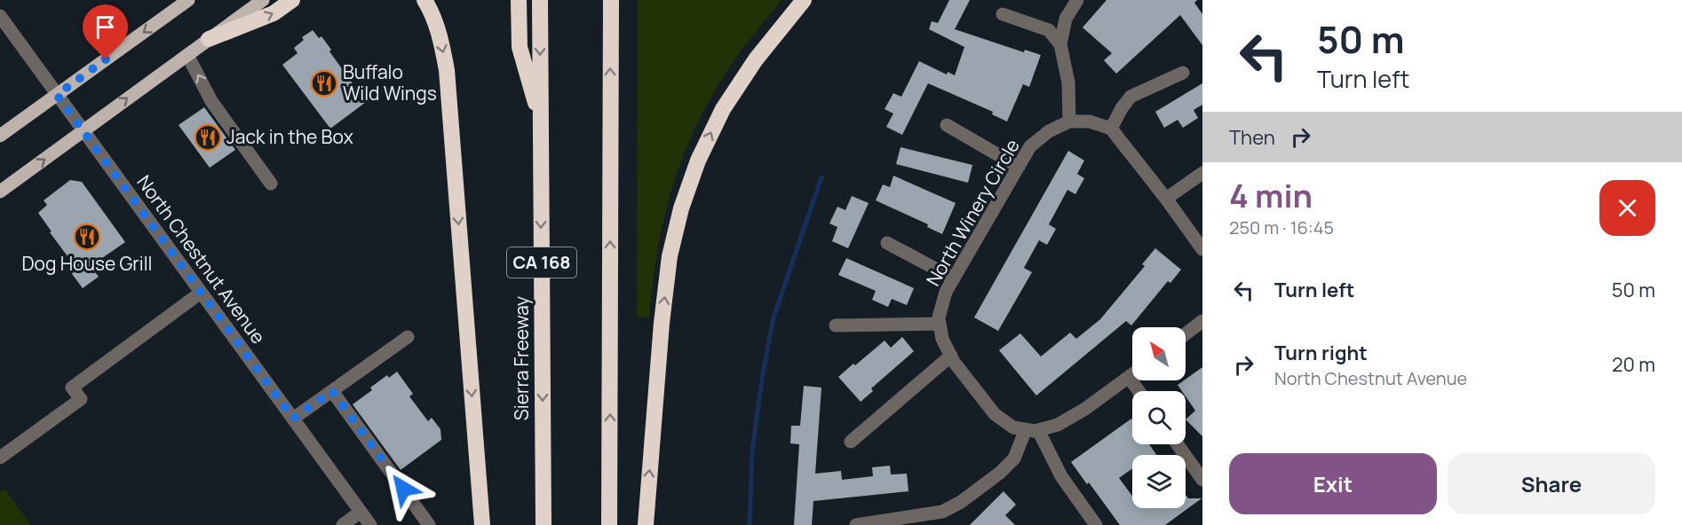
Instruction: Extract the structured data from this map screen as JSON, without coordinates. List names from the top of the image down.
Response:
{
  "streets": {
    "highway": ["CA 168", "Sierra Freeway"],
    "street": ["North Winery Circle", "North Chestnut Avenue"]
  },
  "places": {
    "restaurant": ["Buffalo Wild Wings", "Jack in the Box", "Dog House Grill"]
  },
  "north": "top left",
  "page": {
    "turn": ["50 m", "Turn left"],
    "then": "Then",
    "heading": ["4 min", "250 m · 16:45"],
    "list": [
      {
        "name": "Turn left",
        "value": "50 m"
      },
      {
        "name": "Turn right",
        "note": "North Chestnut Avenue",
        "value": "20 m"
      }
    ],
    "buttons": ["Exit", "Share"]
  }
}
